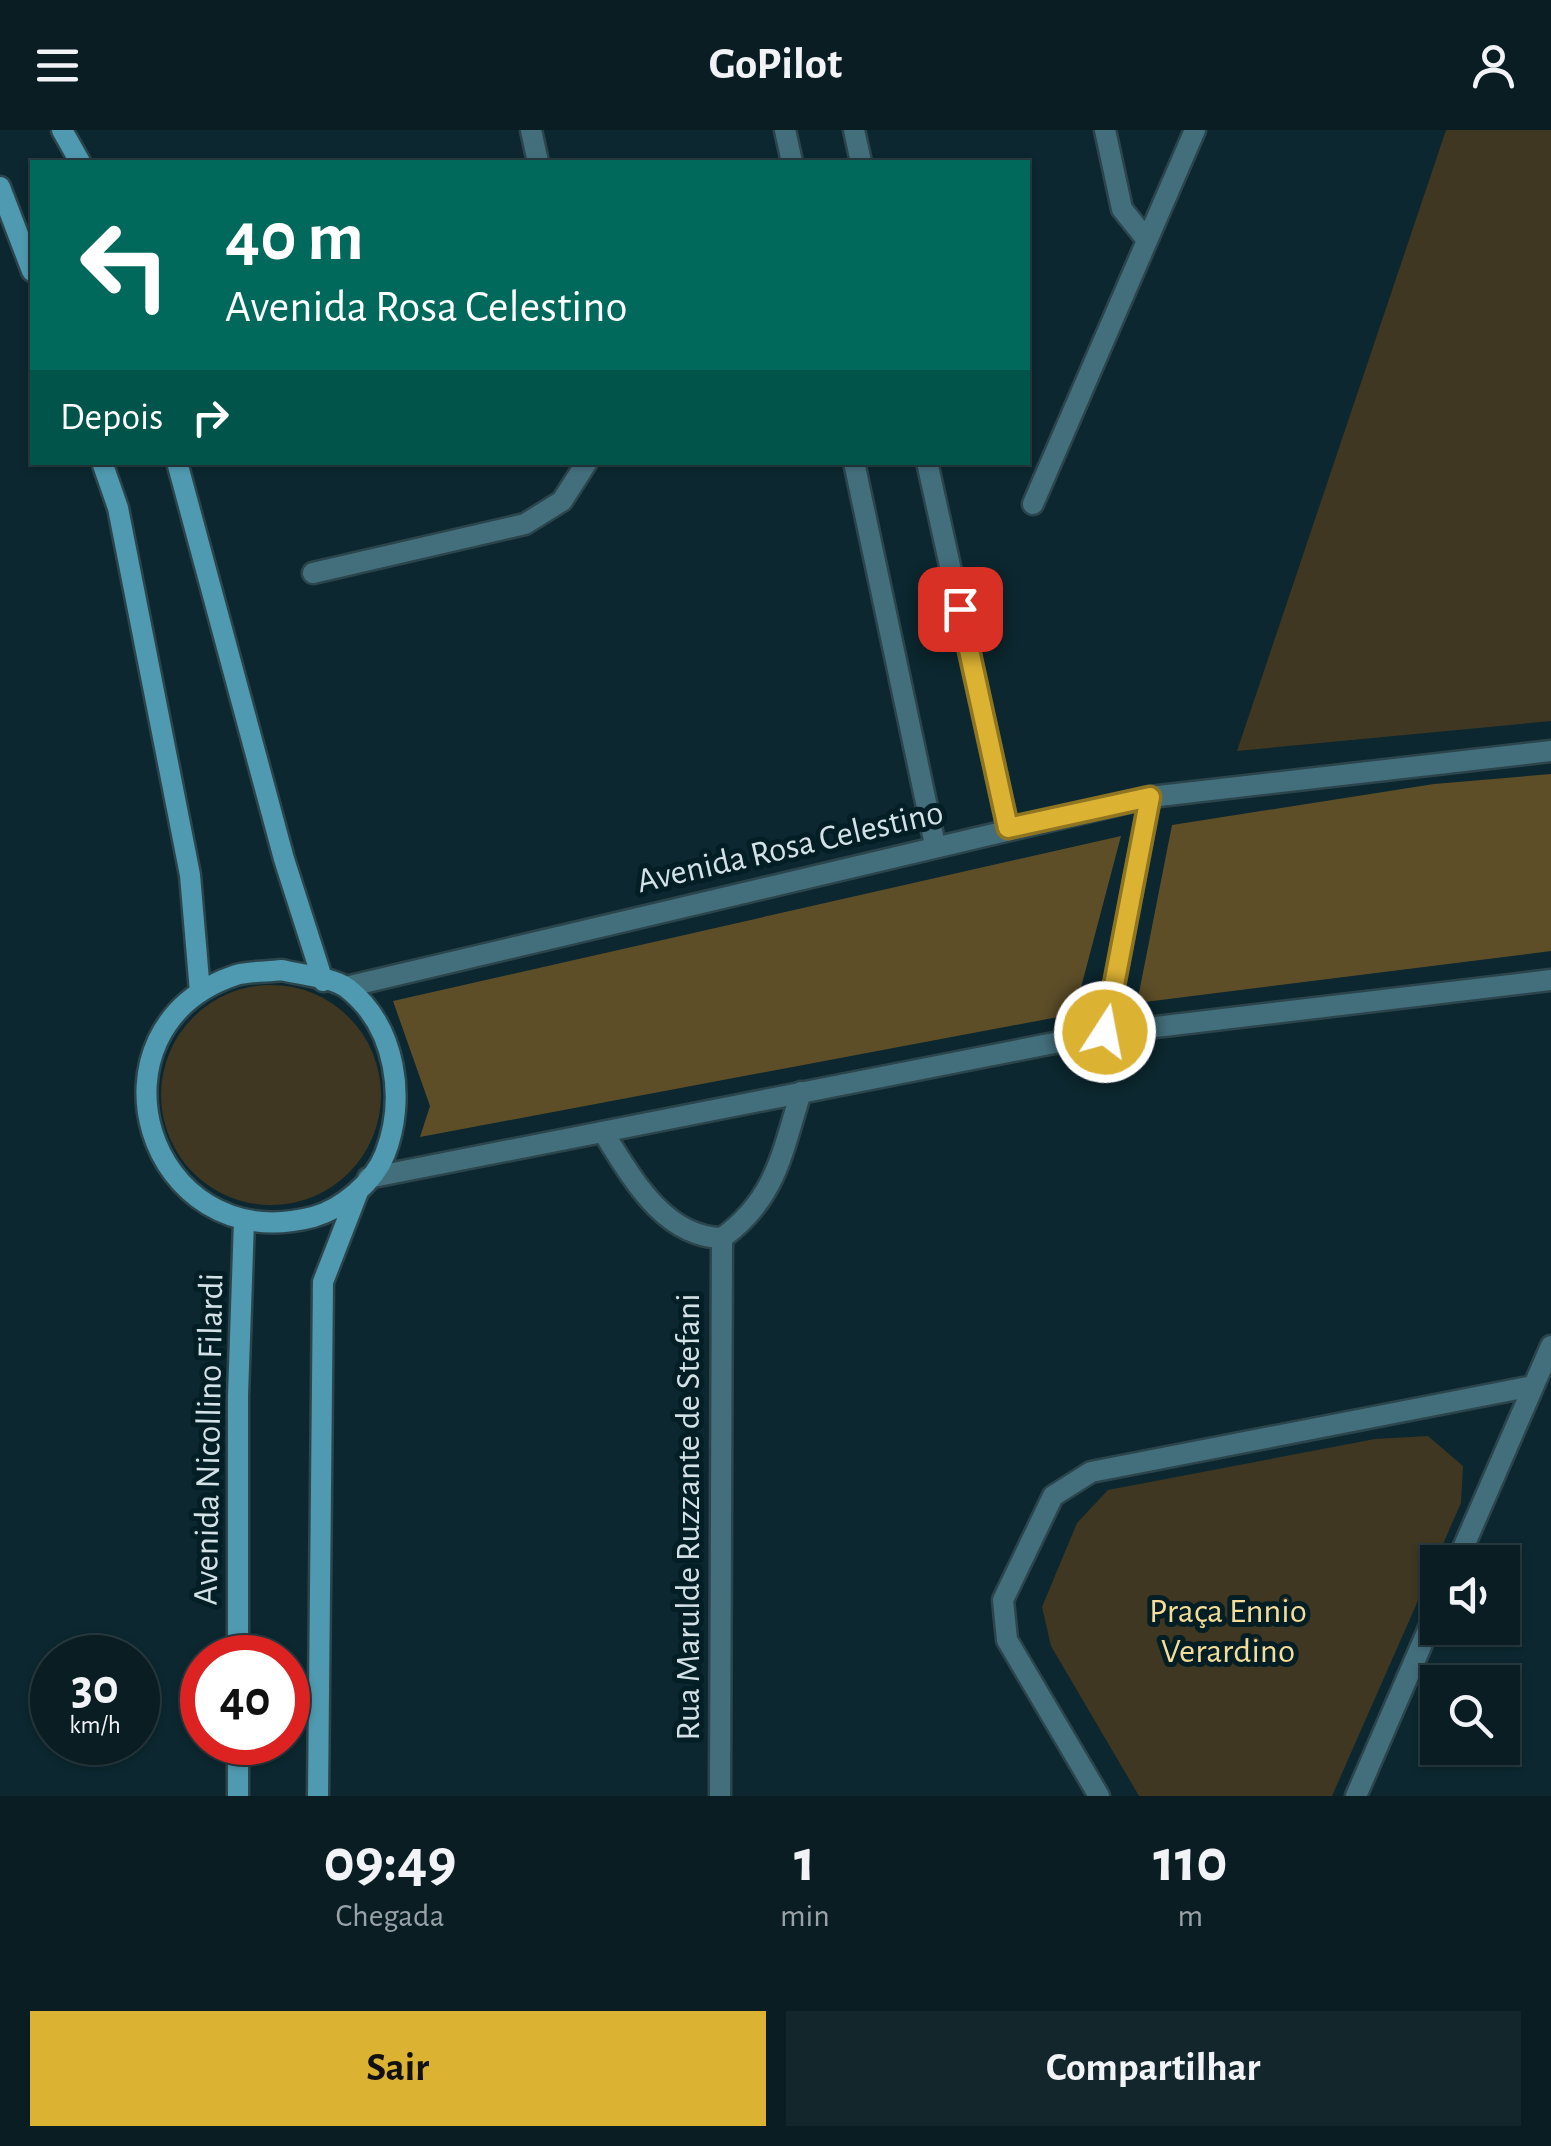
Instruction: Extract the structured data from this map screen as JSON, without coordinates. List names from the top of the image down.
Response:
{
  "streets": {
    "main road": ["Avenida Nicollino Filardi"],
    "street": ["Avenida Rosa Celestino", "Rua Marulde Ruzzante de Stefani"]
  },
  "crossings": [
    ["Avenida Rosa Celestino", "Avenida Nicollino Filardi"]
  ],
  "parks": ["Praça Ennio Verardino"],
  "page": {
    "header": "GoPilot",
    "turn": ["40 m", "Avenida Rosa Celestino"],
    "then": "Depois",
    "speed": "30 km/h",
    "limit": "40",
    "eta": [
      "09:49",
      "Chegada",
      "1",
      "min",
      "110",
      "m"
    ],
    "buttons": ["Sair", "Compartilhar"]
  }
}
